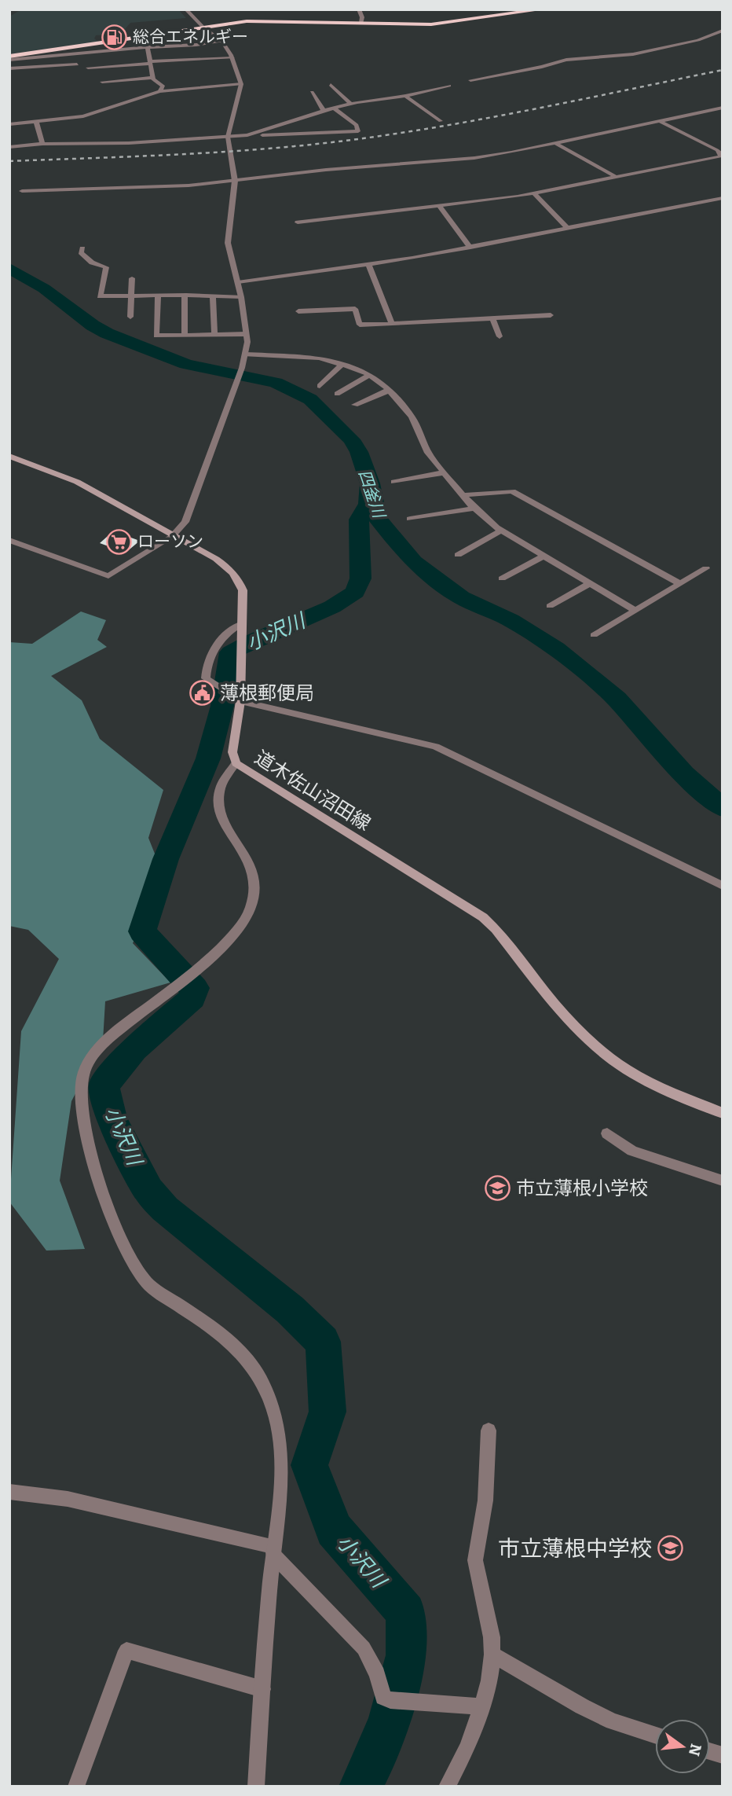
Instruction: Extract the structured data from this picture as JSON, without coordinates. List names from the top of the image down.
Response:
{
  "streets": {
    "main road": ["道木佐山沼田線"]
  },
  "water": ["四釜川", "小沢川"],
  "places": {
    "fuel station": ["総合エネルギー"],
    "supermarket": ["ローソン"],
    "public building": ["薄根郵便局"],
    "school or university": ["市立薄根小学校", "市立薄根中学校"]
  },
  "north": "right"
}
